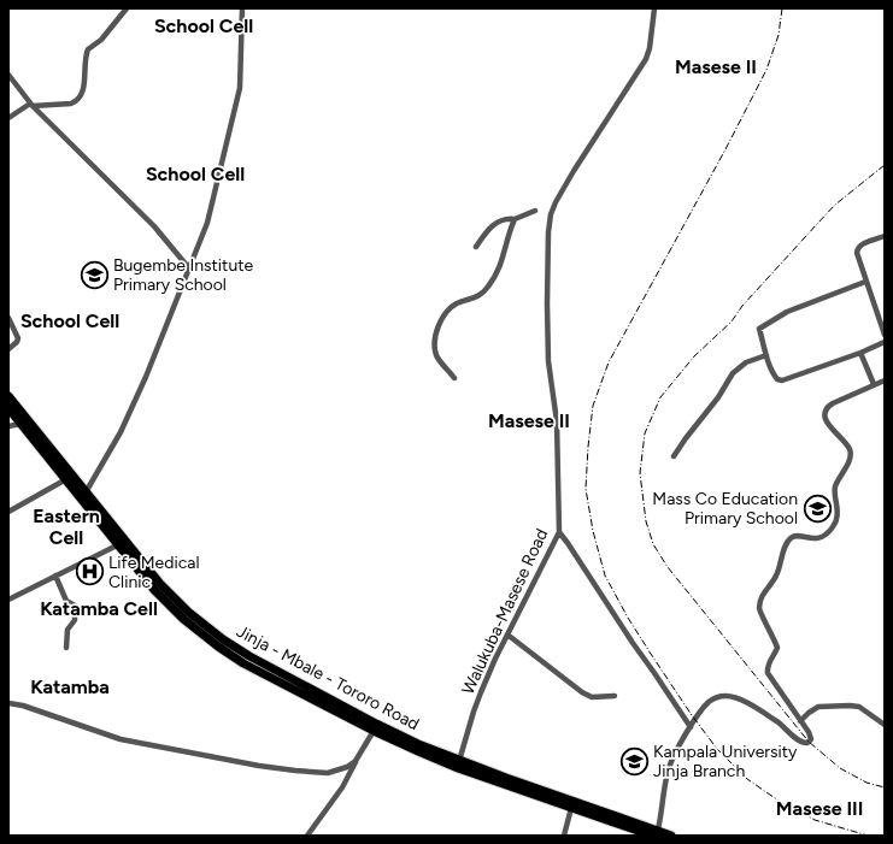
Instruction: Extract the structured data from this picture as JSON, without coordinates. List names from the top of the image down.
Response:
{
  "streets": {
    "highway": ["Jinja - Mbale - Tororo Road"],
    "street": ["Walukuba-Masese Road"]
  },
  "crossings": [
    ["Walukuba-Masese Road", "Jinja - Mbale - Tororo Road"]
  ],
  "districts": [
    "School Cell",
    "Masese II",
    "School Cell",
    "School Cell",
    "Masese II",
    "Eastern Cell",
    "Katamba Cell",
    "Katamba",
    "Masese III"
  ],
  "places": {
    "school or university": ["Bugembe Institute Primary School", "Mass Co Education Primary School", "Kampala University Jinja Branch"],
    "hospital": ["Life Medical Clinic"]
  }
}
